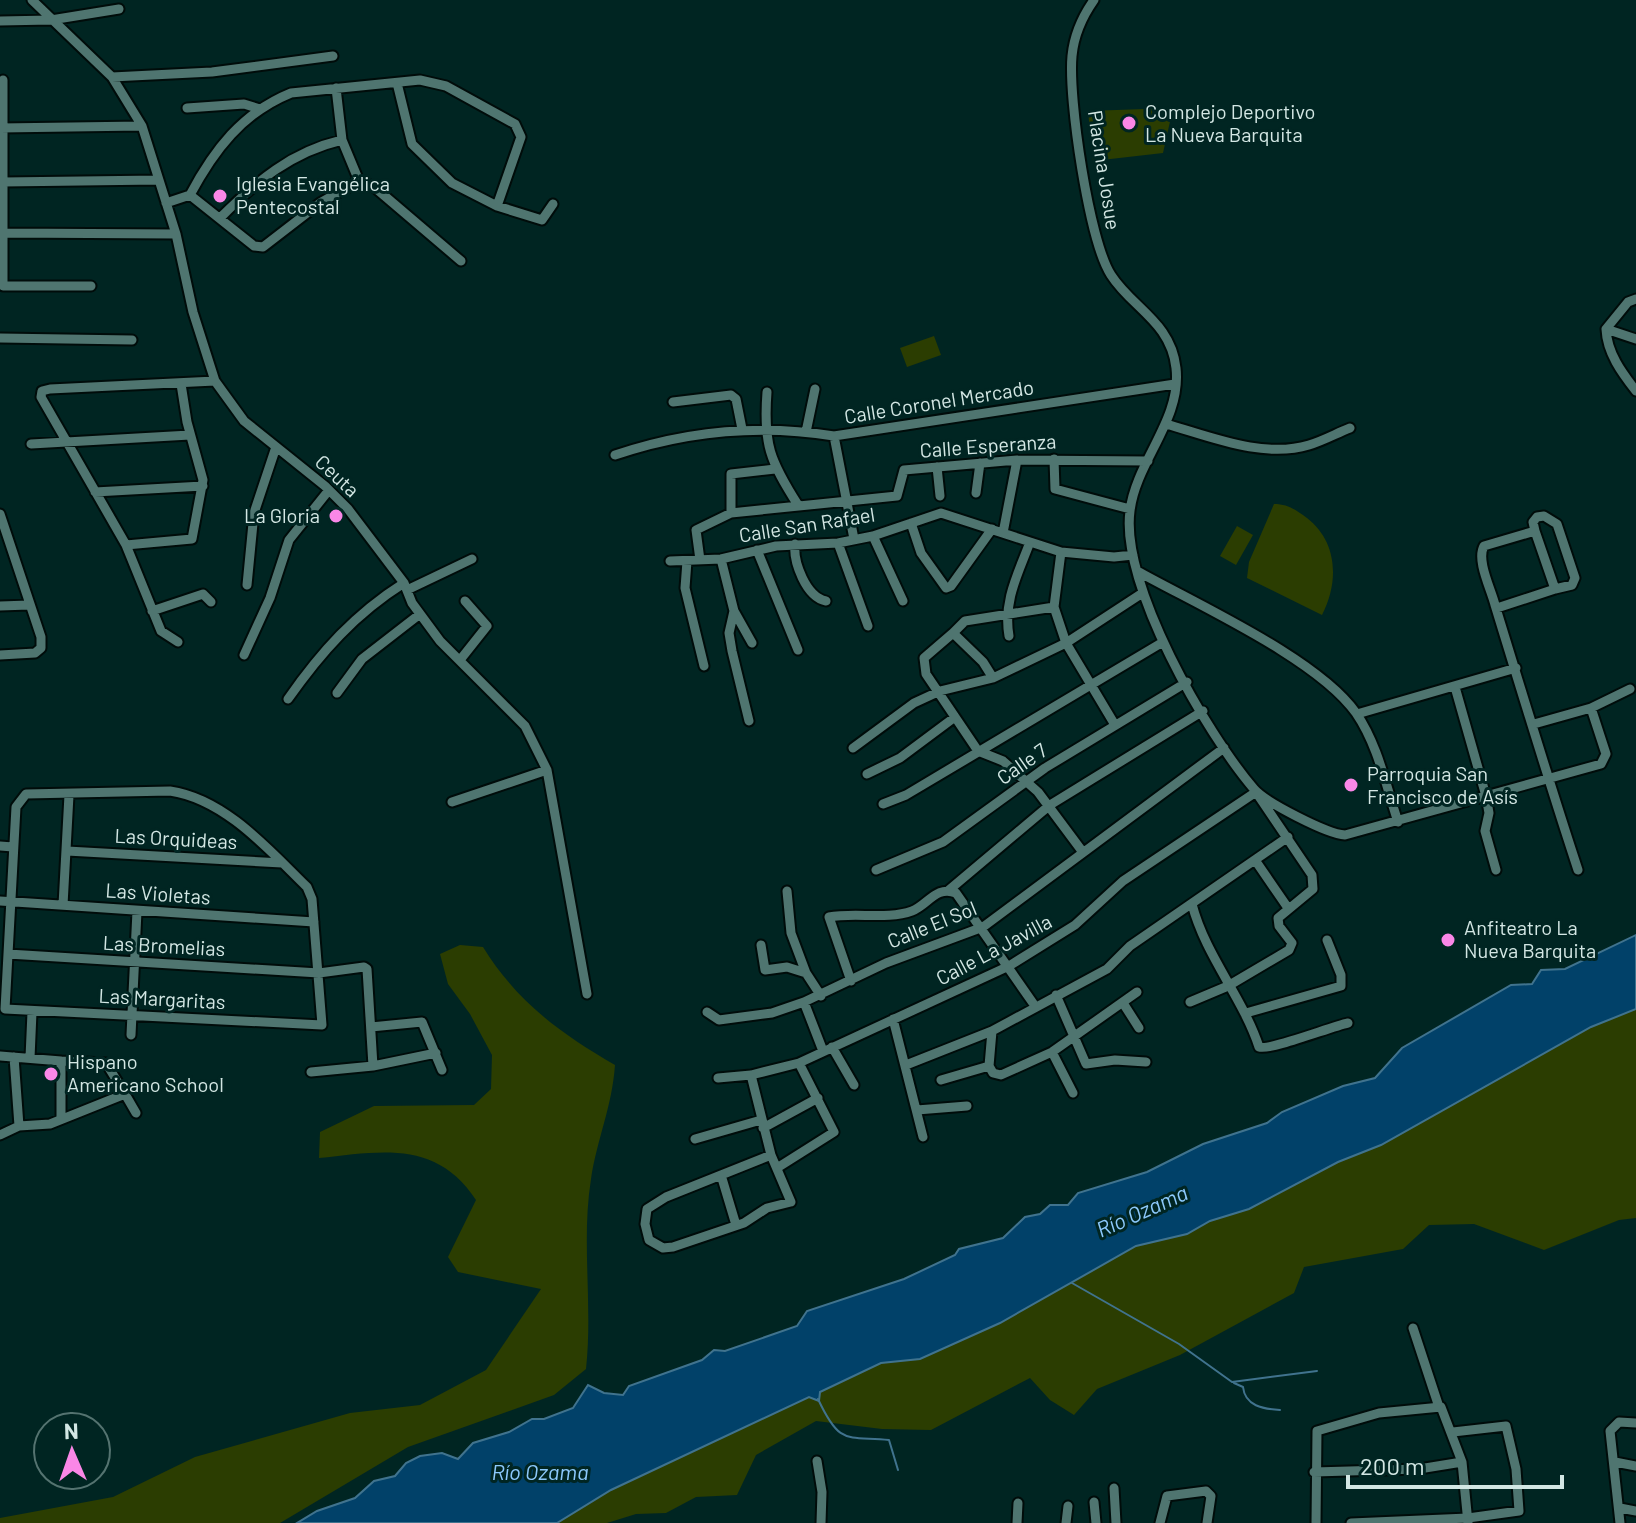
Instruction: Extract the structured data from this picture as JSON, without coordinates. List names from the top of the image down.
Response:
{
  "streets": {
    "street": [
      "Placina Josue",
      "Calle Coronel Mercado",
      "Calle Esperanza",
      "Ceuta",
      "Calle San Rafael",
      "Calle 7",
      "Las Orquideas",
      "Las Violetas",
      "Calle El Sol",
      "Las Bromelias",
      "Calle La Javilla",
      "Las Margaritas"
    ]
  },
  "crossings": [
    ["Placina Josue", "Calle Coronel Mercado"],
    ["Placina Josue", "Calle Esperanza"],
    ["Placina Josue", "Calle San Rafael"],
    ["Placina Josue", "Calle 7"],
    ["Placina Josue", "Calle El Sol"],
    ["Placina Josue", "Calle La Javilla"],
    ["Calle Esperanza", "Calle San Rafael"],
    ["Las Bromelias", "Las Margaritas"]
  ],
  "water": ["Río Ozama"],
  "places": [
    "Complejo Deportivo La Nueva Barquita",
    "Iglesia Evangélica Pentecostal",
    "La Gloria",
    "Parroquia San Francisco de Asís",
    "Anfiteatro La Nueva Barquita",
    "Hispano Americano School"
  ],
  "scale_bar": "200 m",
  "north": "top"
}
